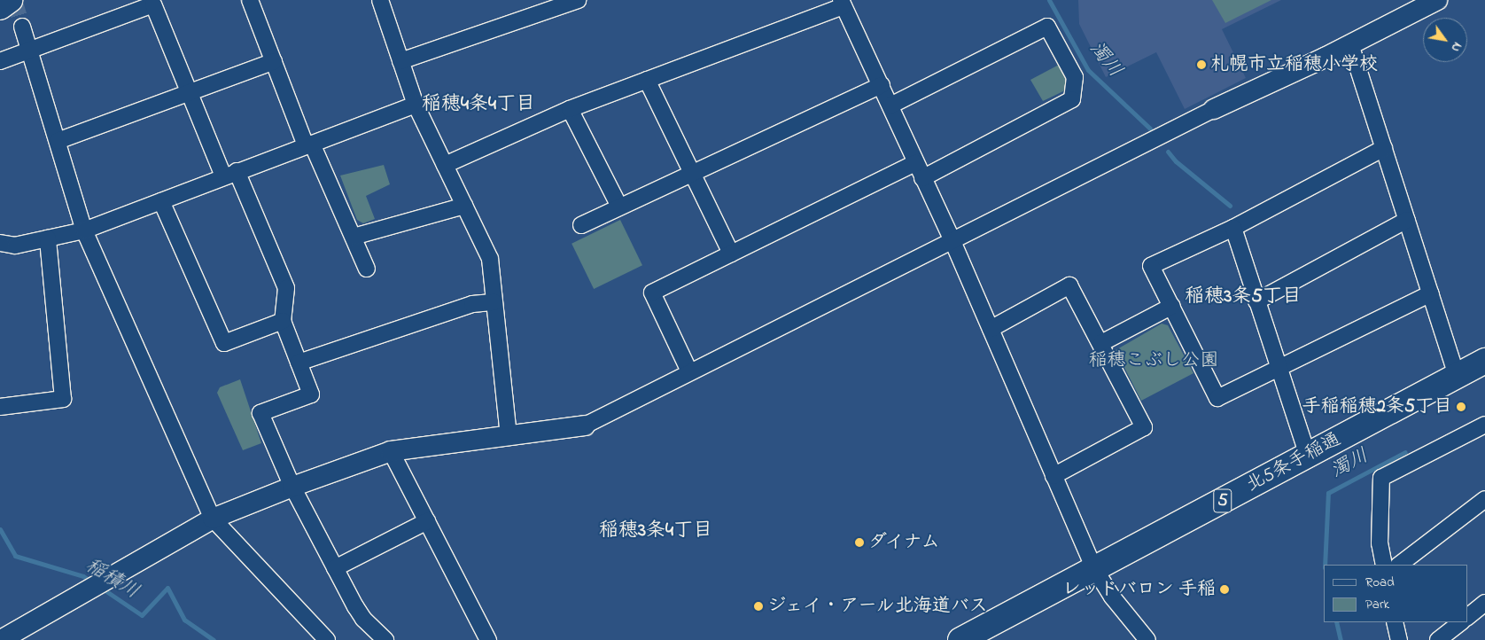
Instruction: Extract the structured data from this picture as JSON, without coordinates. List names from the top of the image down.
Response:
{
  "streets": {
    "highway": ["北5条手稲通", "5"]
  },
  "districts": ["稲穂4条4丁目", "稲穂3条5丁目", "稲穂3条4丁目"],
  "water": ["濁川", "稲積川"],
  "parks": ["稲穂こぶし公園"],
  "places": [
    "札幌市立稲穂小学校",
    "手稲稲穂2条5丁目",
    "ダイナム",
    "レッドバロン 手稲",
    "ジェイ・アール北海道バス"
  ],
  "legend": ["Road", "Park"],
  "north": "bottom right"
}
